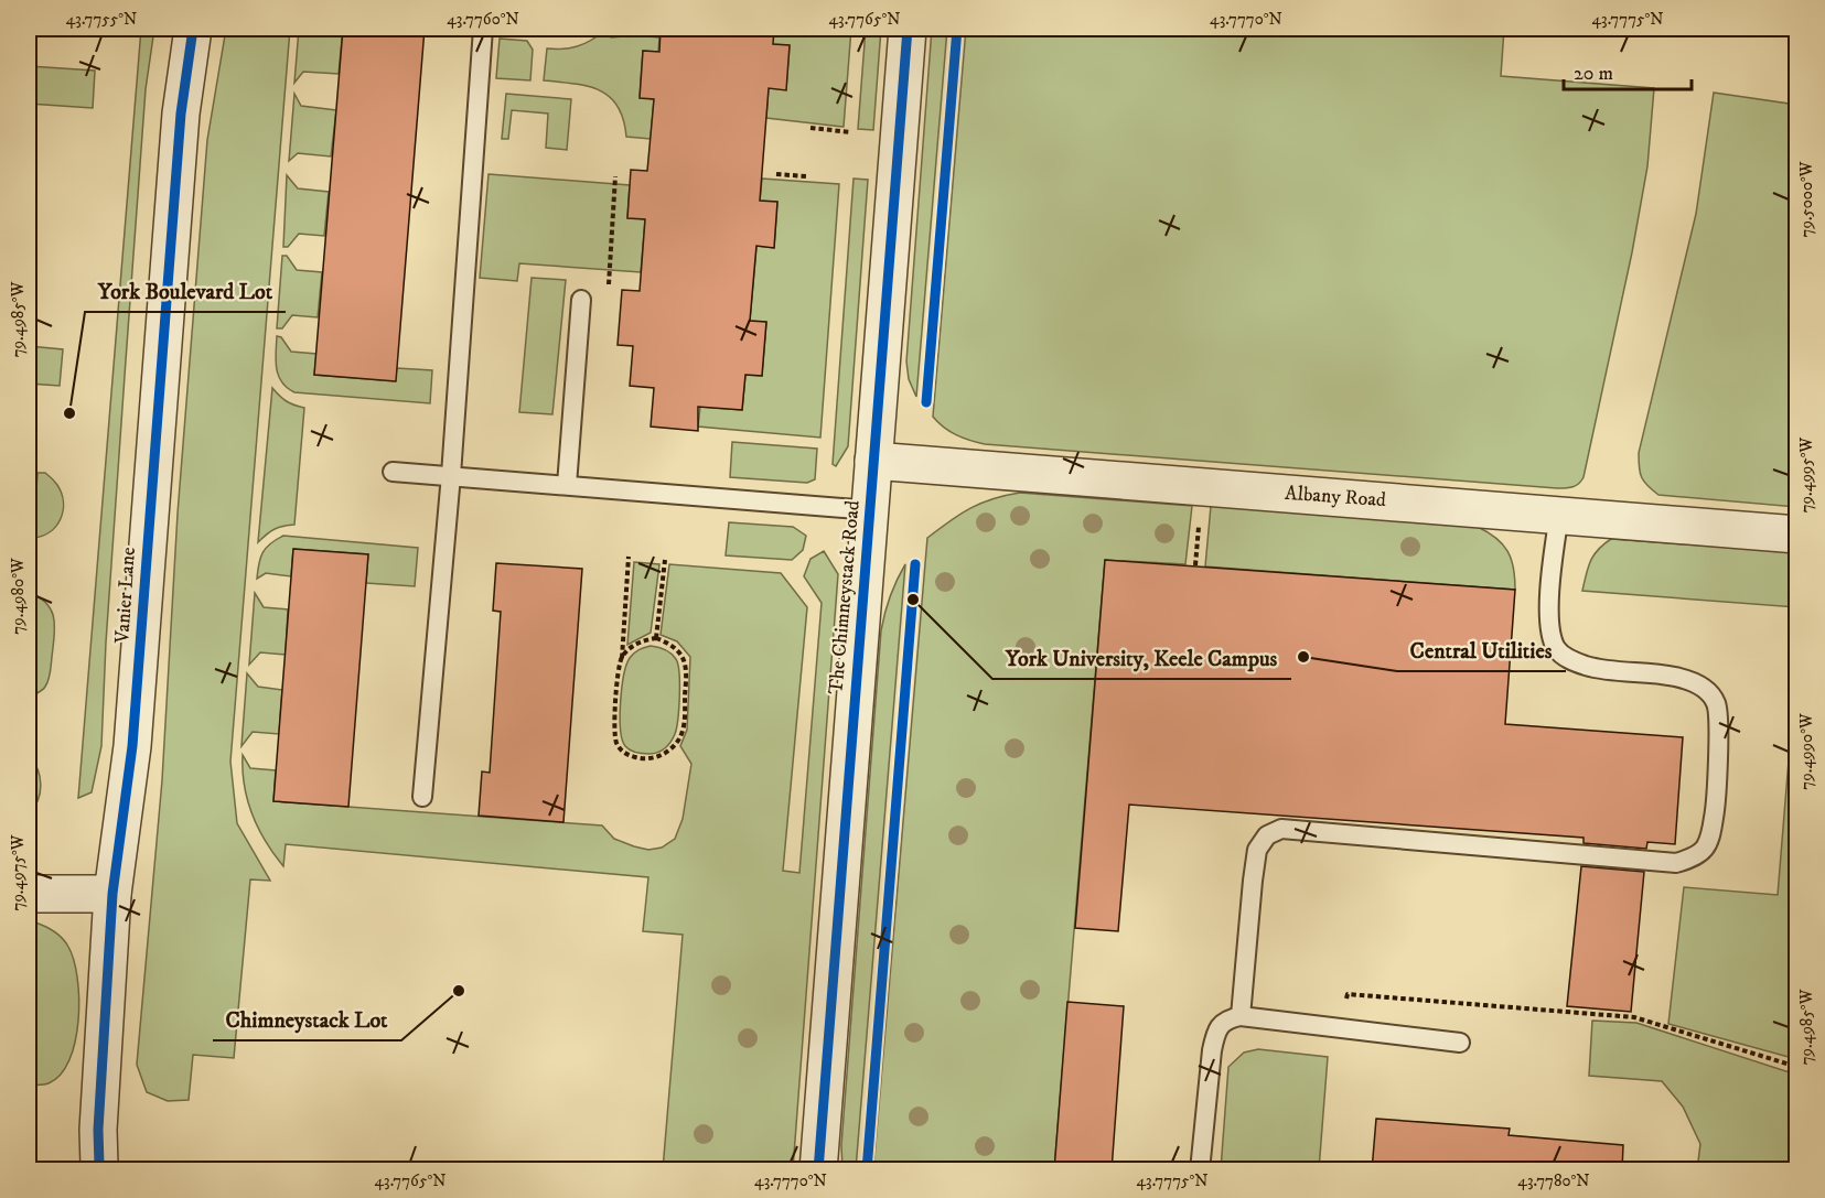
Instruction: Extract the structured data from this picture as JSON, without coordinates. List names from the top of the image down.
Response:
{
  "streets": {
    "street": ["Albany Road", "Vanier Lane", "The Chimneystack Road"]
  },
  "crossings": [
    ["Albany Road", "The Chimneystack Road"]
  ],
  "places": [
    "York Boulevard Lot",
    "York University, Keele Campus",
    "Central Utilities",
    "Chimneystack Lot"
  ],
  "scale_bar": "20 m",
  "coordinates": [
    "43.7755°N",
    "43.7760°N",
    "43.7765°N",
    "43.7770°N",
    "43.7775°N",
    "79.5000°W",
    "79.4985°W",
    "79.4995°W",
    "79.4980°W",
    "79.4990°W",
    "79.4975°W",
    "43.7780°N"
  ]
}
